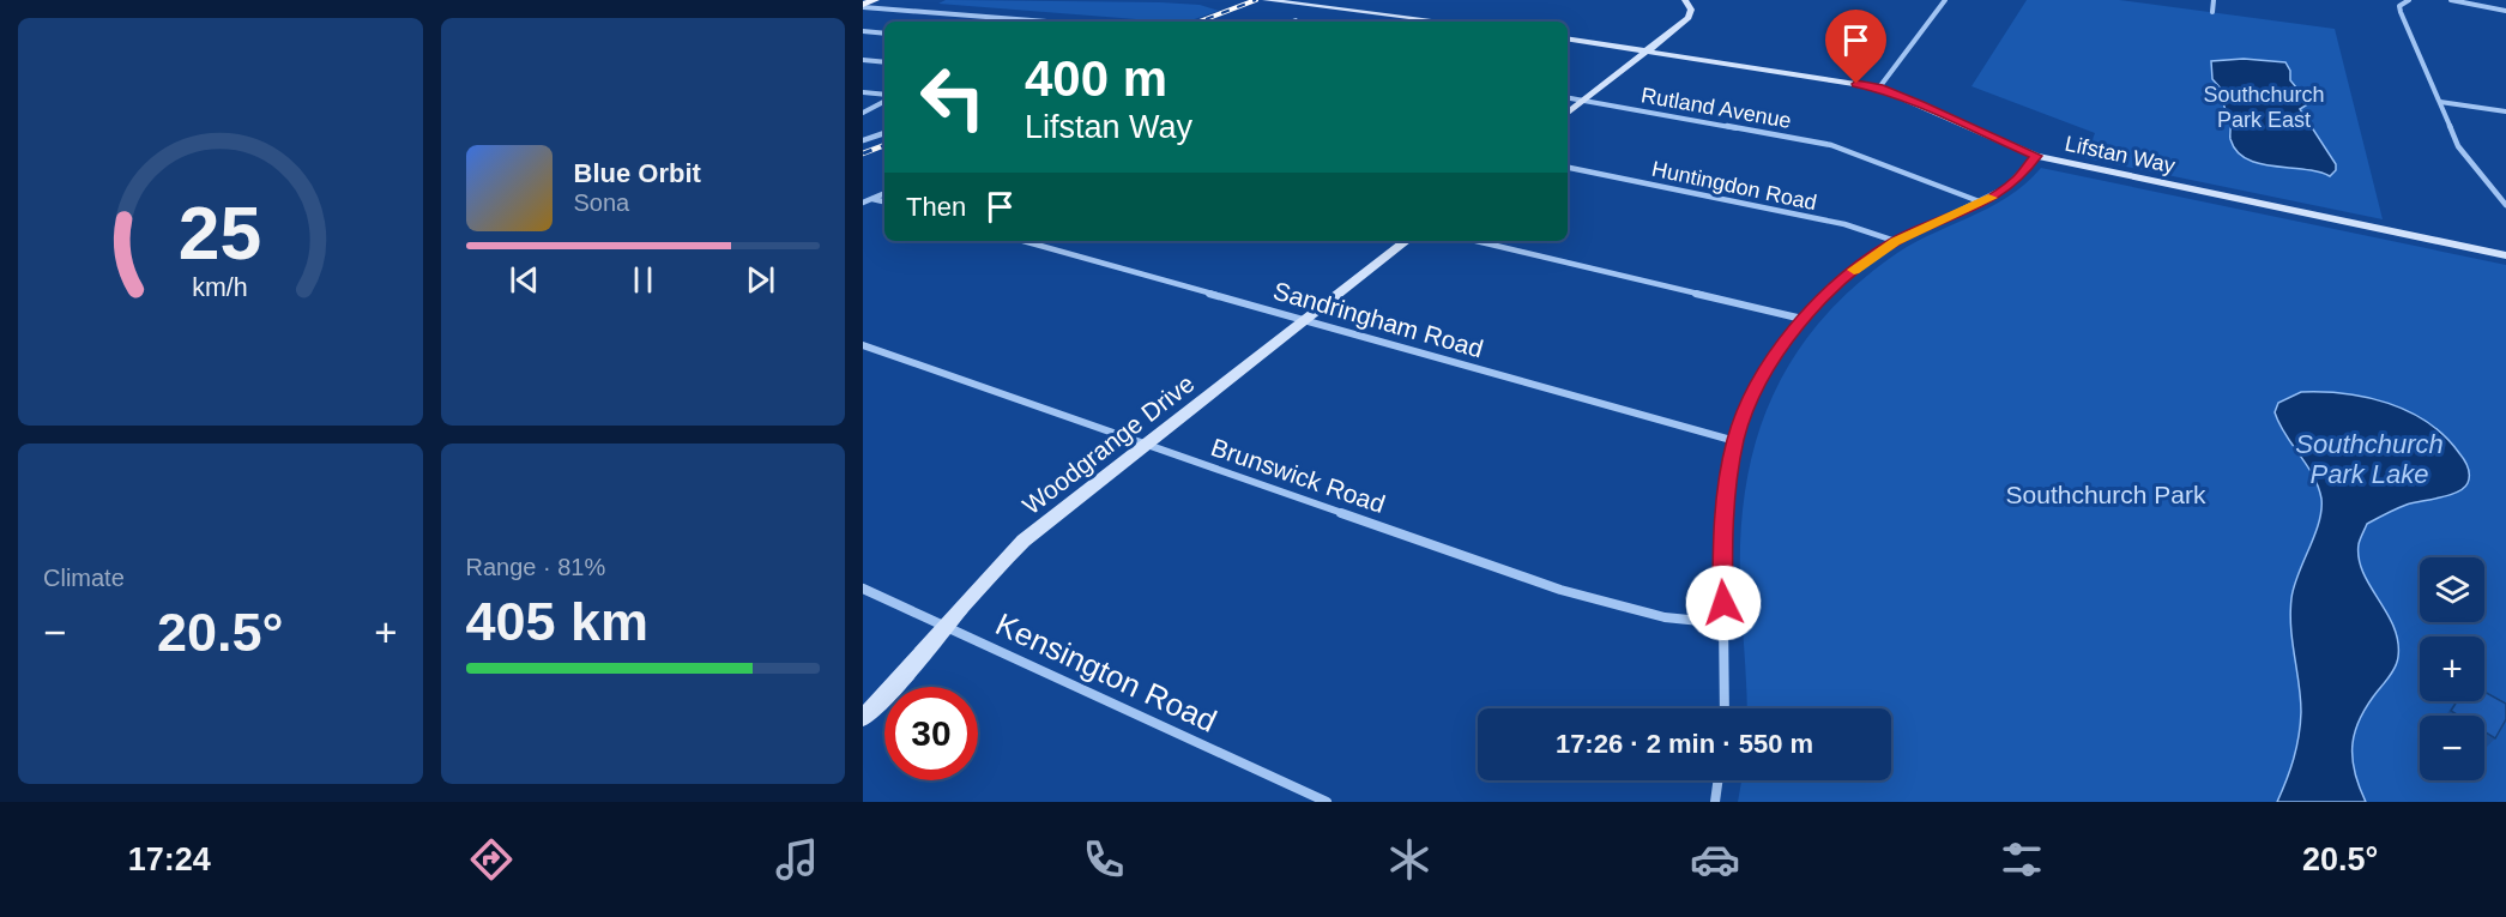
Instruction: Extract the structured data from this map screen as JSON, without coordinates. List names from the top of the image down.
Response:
{
  "streets": {
    "street": [
      "Rutland Avenue",
      "Lifstan Way",
      "Huntingdon Road",
      "Sandringham Road",
      "Woodgrange Drive",
      "Brunswick Road",
      "Kensington Road"
    ]
  },
  "crossings": [
    ["Sandringham Road", "Woodgrange Drive"],
    ["Woodgrange Drive", "Brunswick Road"],
    ["Woodgrange Drive", "Kensington Road"]
  ],
  "water": ["Southchurch Park Lake"],
  "parks": ["Southchurch Park East", "Southchurch Park"],
  "page": {
    "turn": ["400 m", "Lifstan Way"],
    "song": ["Blue Orbit", "Sona"],
    "then": "Then",
    "tile": [
      "Climate",
      ["Range · 81%", "405 km"]
    ],
    "map_buttons": ["+", "−"],
    "heat": ["−", "20.5°", "+"],
    "limit": "30",
    "trip": "17:26 · 2 min · 550 m",
    "tabs": ["17:24", "20.5°"],
    "gauge": ["25", "km/h"]
  }
}
